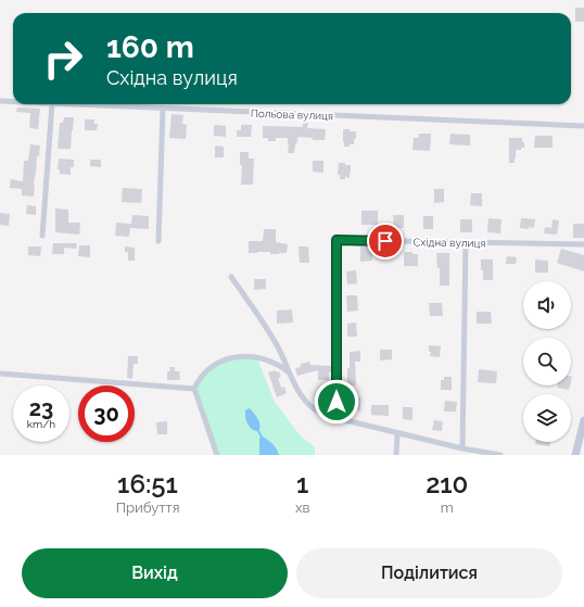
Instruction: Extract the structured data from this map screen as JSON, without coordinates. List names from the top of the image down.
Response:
{
  "streets": {
    "street": ["Польова вулиця", "Східна вулиця"]
  },
  "page": {
    "turn": ["160 m", "Східна вулиця"],
    "speed": "23 km/h",
    "limit": "30",
    "eta": [
      "16:51",
      "Прибуття",
      "1",
      "хв",
      "210",
      "m"
    ],
    "buttons": ["Вихід", "Поділитися"]
  }
}
